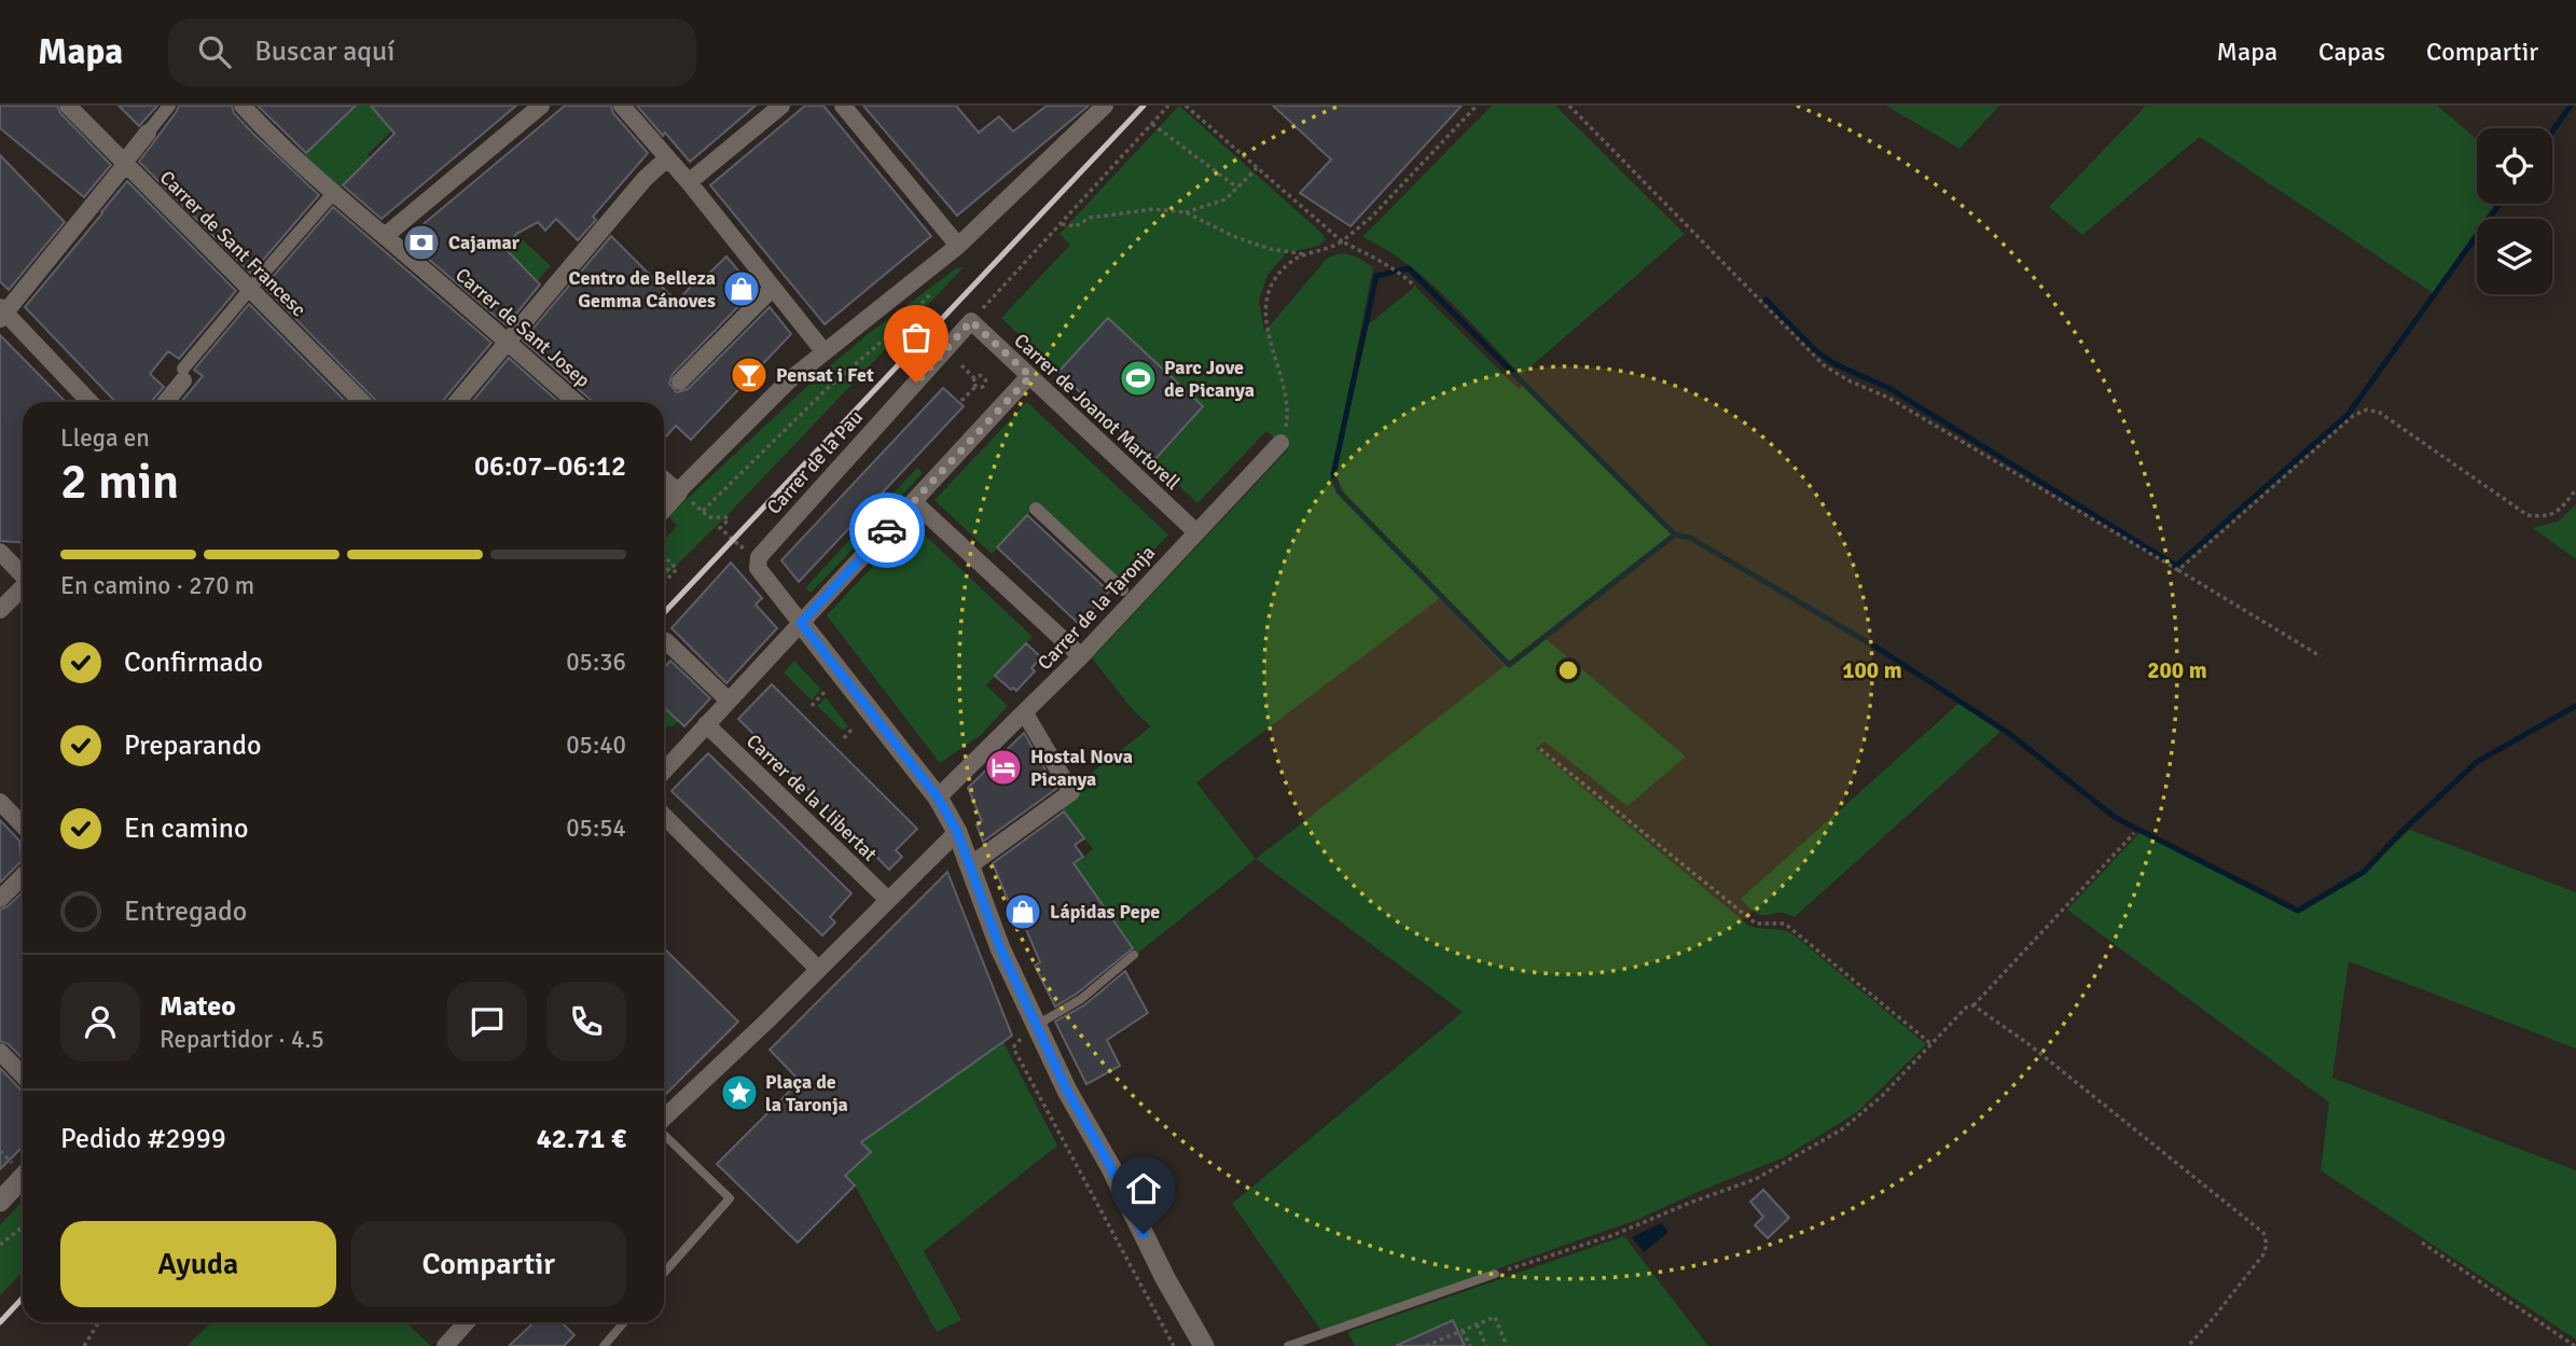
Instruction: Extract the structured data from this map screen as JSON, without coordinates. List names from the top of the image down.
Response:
{
  "streets": {
    "street": [
      "Carrer de Sant Francesc",
      "Carrer de Sant Josep",
      "Carrer de Joanot Martorell",
      "Carrer de la Pau",
      "Carrer de la Taronja",
      "Carrer de la Llibertat"
    ]
  },
  "crossings": [
    ["Carrer de Joanot Martorell", "Carrer de la Pau"],
    ["Carrer de Joanot Martorell", "Carrer de la Taronja"]
  ],
  "places": {
    "bank": ["Cajamar"],
    "shop": ["Centro de Belleza Gemma Cánoves", "Lápidas Pepe"],
    "bar": ["Pensat i Fet"],
    "sports": ["Parc Jove de Picanya"],
    "hotel": ["Hostal Nova Picanya"],
    "place": ["Plaça de la Taronja"]
  },
  "page": {
    "header": "Mapa",
    "search": "Buscar aquí",
    "nav": ["Mapa", "Capas", "Compartir"],
    "heading": ["2 min", "Llega en", "06:07–06:12"],
    "panel": [
      "Mateo",
      "Repartidor · 4.5",
      "Pedido #2999",
      "42.71 €"
    ],
    "bar": "En camino · 270 m",
    "list": [
      ["Confirmado", "05:36"],
      ["Preparando", "05:40"],
      ["En camino", "05:54"],
      "Entregado"
    ],
    "buttons": ["Ayuda", "Compartir"]
  },
  "rings": ["100 m", "200 m"]
}
